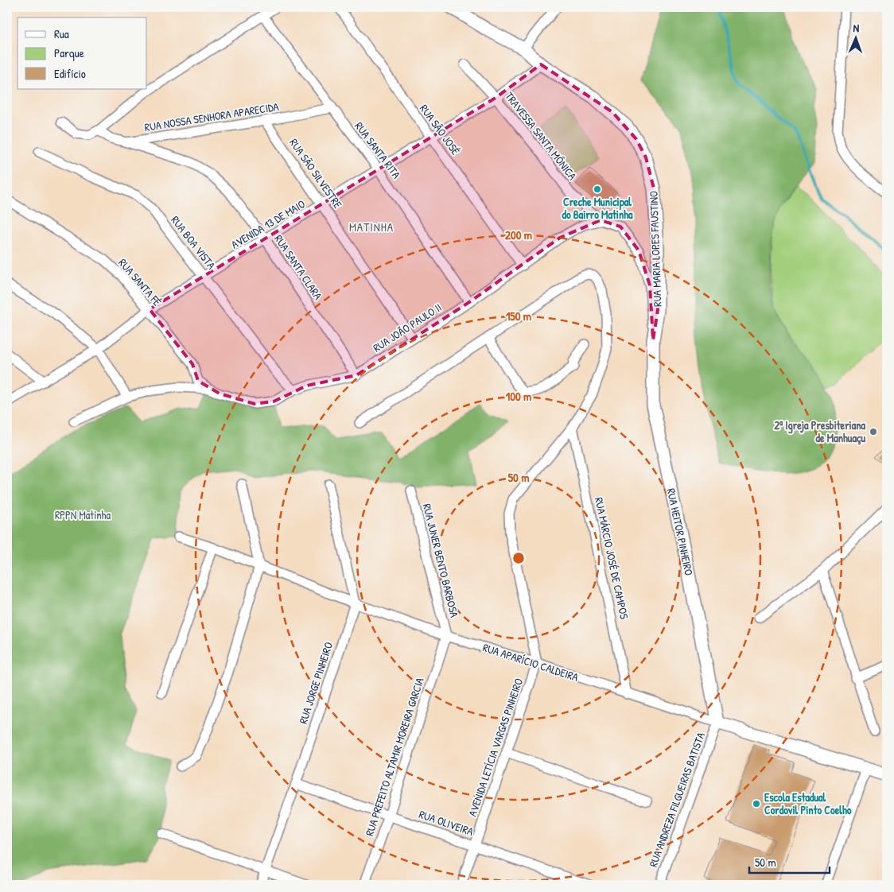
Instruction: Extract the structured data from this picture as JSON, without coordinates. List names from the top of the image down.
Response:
{
  "streets": {
    "street": [
      "RUA NOSSA SENHORA APARECIDA",
      "RUA SÃO JOSÉ",
      "TRAVESSA SANTA MÔNICA",
      "RUA SANTA RITA",
      "RUA SÃO SILVESTRE",
      "AVENIDA 13 DE MAIO",
      "RUA BOA VISTA",
      "RUA MARIA LOPES FAUSTINO",
      "RUA SANTA CLARA",
      "RUA SANTA FÉ",
      "RUA JOÃO PAULO II",
      "RUA HEITOR PINHEIRO",
      "RUA MÁRCIO JOSÉ DE CAMPOS",
      "RUA JUNER BENTO BARBOSA",
      "RUA APARÍCIO CALDEIRA",
      "RUA JORGE PINHEIRO",
      "AVENIDA LETÍCIA VARGAS PINHEIRO",
      "RUA PREFEITO ALTAMIR MOREIRA GARCIA",
      "RUA ANDREZA FILGUEIRAS BATISTA",
      "RUA OLIVEIRA"
    ]
  },
  "crossings": [
    ["RUA NOSSA SENHORA APARECIDA", "RUA SANTA RITA"],
    ["RUA NOSSA SENHORA APARECIDA", "RUA SÃO SILVESTRE"],
    ["RUA NOSSA SENHORA APARECIDA", "RUA SANTA CLARA"],
    ["RUA SÃO JOSÉ", "AVENIDA 13 DE MAIO"],
    ["RUA SÃO JOSÉ", "RUA JOÃO PAULO II"],
    ["TRAVESSA SANTA MÔNICA", "AVENIDA 13 DE MAIO"],
    ["TRAVESSA SANTA MÔNICA", "RUA JOÃO PAULO II"],
    ["RUA SANTA RITA", "AVENIDA 13 DE MAIO"],
    ["RUA SANTA RITA", "RUA JOÃO PAULO II"],
    ["RUA SÃO SILVESTRE", "AVENIDA 13 DE MAIO"],
    ["RUA SÃO SILVESTRE", "RUA JOÃO PAULO II"],
    ["AVENIDA 13 DE MAIO", "RUA BOA VISTA"],
    ["AVENIDA 13 DE MAIO", "RUA MARIA LOPES FAUSTINO"],
    ["AVENIDA 13 DE MAIO", "RUA SANTA CLARA"],
    ["AVENIDA 13 DE MAIO", "RUA SANTA FÉ"],
    ["RUA BOA VISTA", "RUA JOÃO PAULO II"],
    ["RUA MARIA LOPES FAUSTINO", "RUA HEITOR PINHEIRO"],
    ["RUA SANTA CLARA", "RUA JOÃO PAULO II"],
    ["RUA SANTA FÉ", "RUA JOÃO PAULO II"],
    ["RUA HEITOR PINHEIRO", "RUA APARÍCIO CALDEIRA"],
    ["RUA HEITOR PINHEIRO", "RUA ANDREZA FILGUEIRAS BATISTA"],
    ["RUA MÁRCIO JOSÉ DE CAMPOS", "RUA APARÍCIO CALDEIRA"],
    ["RUA JUNER BENTO BARBOSA", "RUA APARÍCIO CALDEIRA"],
    ["RUA JUNER BENTO BARBOSA", "RUA PREFEITO ALTAMIR MOREIRA GARCIA"],
    ["RUA APARÍCIO CALDEIRA", "RUA JORGE PINHEIRO"],
    ["RUA APARÍCIO CALDEIRA", "AVENIDA LETÍCIA VARGAS PINHEIRO"],
    ["RUA APARÍCIO CALDEIRA", "RUA PREFEITO ALTAMIR MOREIRA GARCIA"],
    ["RUA APARÍCIO CALDEIRA", "RUA ANDREZA FILGUEIRAS BATISTA"],
    ["RUA JORGE PINHEIRO", "RUA OLIVEIRA"],
    ["AVENIDA LETÍCIA VARGAS PINHEIRO", "RUA OLIVEIRA"],
    ["RUA PREFEITO ALTAMIR MOREIRA GARCIA", "RUA OLIVEIRA"]
  ],
  "districts": ["MATINHA"],
  "parks": ["RPPN Matinha"],
  "places": ["Creche Municipal do Bairro Matinha", "2ª Igreja Presbiteriana de Manhuaçu", "Escola Estadual Cordovil Pinto Coelho"],
  "legend": ["Rua", "Parque", "Edifício"],
  "scale_bar": "50 m",
  "north": "top",
  "rings": [
    "200 m",
    "150 m",
    "100 m",
    "50 m"
  ]
}
